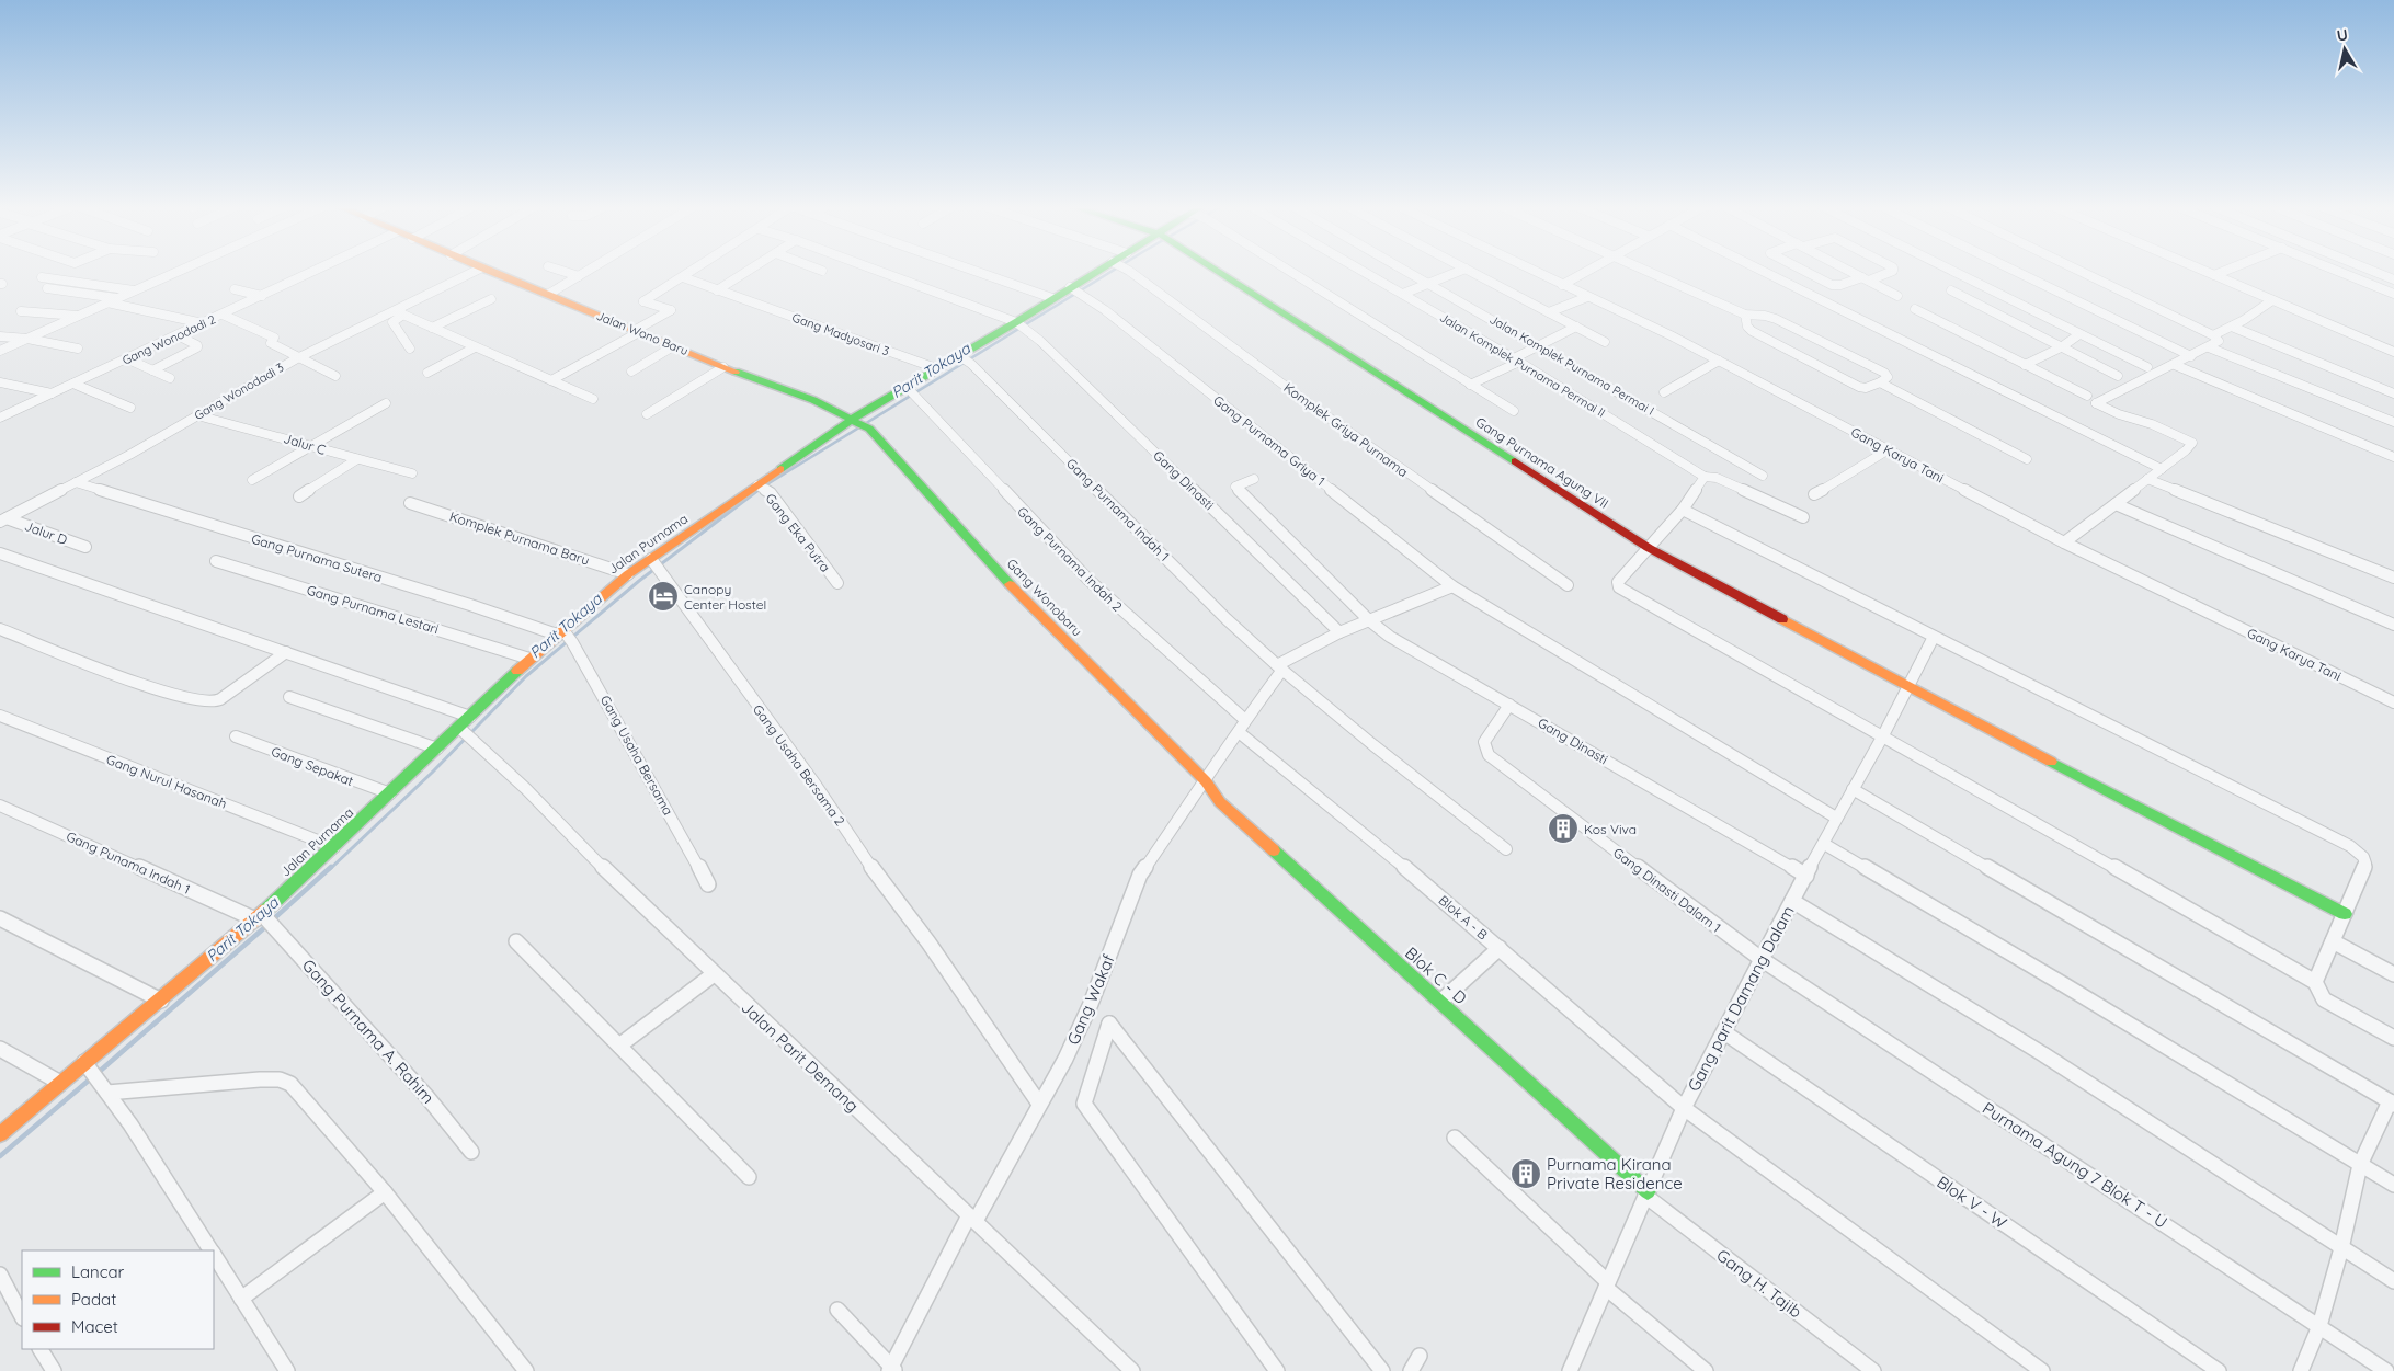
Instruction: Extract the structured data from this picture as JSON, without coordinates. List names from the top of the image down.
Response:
{
  "streets": {
    "street": [
      "Jalan Wono Baru",
      "Gang Madyosari 3",
      "Gang Wonodadi 2",
      "Jalan Komplek Purnama Permai II",
      "Jalan Komplek Purnama Permai I",
      "Gang Wonodadi 3",
      "Komplek Griya Purnama",
      "Gang Purnama Griya 1",
      "Jalur C",
      "Gang Karya Tani",
      "Gang Purnama Agung VII",
      "Gang Dinasti",
      "Gang Purnama Indah 1",
      "Jalur D",
      "Gang Eka Putra",
      "Komplek Purnama Baru",
      "Jalan Purnama",
      "Gang Purnama Sutera",
      "Gang Purnama Indah 2",
      "Gang Wonobaru",
      "Gang Purnama Lestari",
      "Gang Usaha Bersama",
      "Gang Usaha Bersama 2",
      "Gang Sepakat",
      "Gang Nurul Hasanah",
      "Gang Punama Indah 1",
      "Gang Dinasti Dalam 1",
      "Blok A - B",
      "Blok C - D",
      "Gang parit Damang Dalam",
      "Gang Wakaf",
      "Gang Purnama A. Rahim",
      "Jalan Parit Demang",
      "Purnama Agung 7 Blok T - U",
      "Blok V - W",
      "Gang H. Tajib"
    ]
  },
  "crossings": [
    ["Jalan Wono Baru", "Jalan Purnama"],
    ["Jalan Wono Baru", "Gang Wonobaru"],
    ["Gang Madyosari 3", "Jalan Purnama"],
    ["Gang Wonodadi 3", "Jalur C"],
    ["Gang Wonodadi 3", "Jalur D"],
    ["Gang Wonodadi 3", "Gang Purnama Sutera"],
    ["Gang Purnama Griya 1", "Jalan Purnama"],
    ["Gang Purnama Griya 1", "Gang parit Damang Dalam"],
    ["Gang Purnama Agung VII", "Gang parit Damang Dalam"],
    ["Gang Dinasti", "Jalan Purnama"],
    ["Gang Dinasti", "Gang Dinasti Dalam 1"],
    ["Gang Dinasti", "Gang parit Damang Dalam"],
    ["Gang Purnama Indah 1", "Jalan Purnama"],
    ["Gang Eka Putra", "Jalan Purnama"],
    ["Komplek Purnama Baru", "Jalan Purnama"],
    ["Jalan Purnama", "Gang Purnama Sutera"],
    ["Jalan Purnama", "Gang Purnama Indah 2"],
    ["Jalan Purnama", "Gang Wonobaru"],
    ["Jalan Purnama", "Gang Purnama Lestari"],
    ["Jalan Purnama", "Gang Usaha Bersama"],
    ["Jalan Purnama", "Gang Usaha Bersama 2"],
    ["Jalan Purnama", "Gang Sepakat"],
    ["Jalan Purnama", "Gang Nurul Hasanah"],
    ["Jalan Purnama", "Gang Punama Indah 1"],
    ["Jalan Purnama", "Gang Purnama A. Rahim"],
    ["Jalan Purnama", "Jalan Parit Demang"],
    ["Gang Purnama Sutera", "Gang Usaha Bersama"],
    ["Gang Purnama Indah 2", "Blok A - B"],
    ["Gang Wonobaru", "Blok C - D"],
    ["Gang Wonobaru", "Gang Wakaf"],
    ["Gang Usaha Bersama 2", "Gang Wakaf"],
    ["Gang Punama Indah 1", "Gang Purnama A. Rahim"],
    ["Gang Dinasti Dalam 1", "Gang parit Damang Dalam"],
    ["Gang Dinasti Dalam 1", "Purnama Agung 7 Blok T - U"],
    ["Blok A - B", "Gang parit Damang Dalam"],
    ["Blok C - D", "Gang parit Damang Dalam"],
    ["Blok C - D", "Gang Wakaf"],
    ["Blok C - D", "Gang H. Tajib"],
    ["Gang parit Damang Dalam", "Purnama Agung 7 Blok T - U"],
    ["Gang parit Damang Dalam", "Blok V - W"],
    ["Gang parit Damang Dalam", "Gang H. Tajib"],
    ["Gang Wakaf", "Jalan Parit Demang"]
  ],
  "water": ["Parit Tokaya"],
  "places": {
    "hotel": ["Canopy Center Hostel"],
    "building": ["Kos Viva", "Purnama Kirana Private Residence"]
  },
  "legend": ["Lancar", "Padat", "Macet"],
  "north": "top"
}
